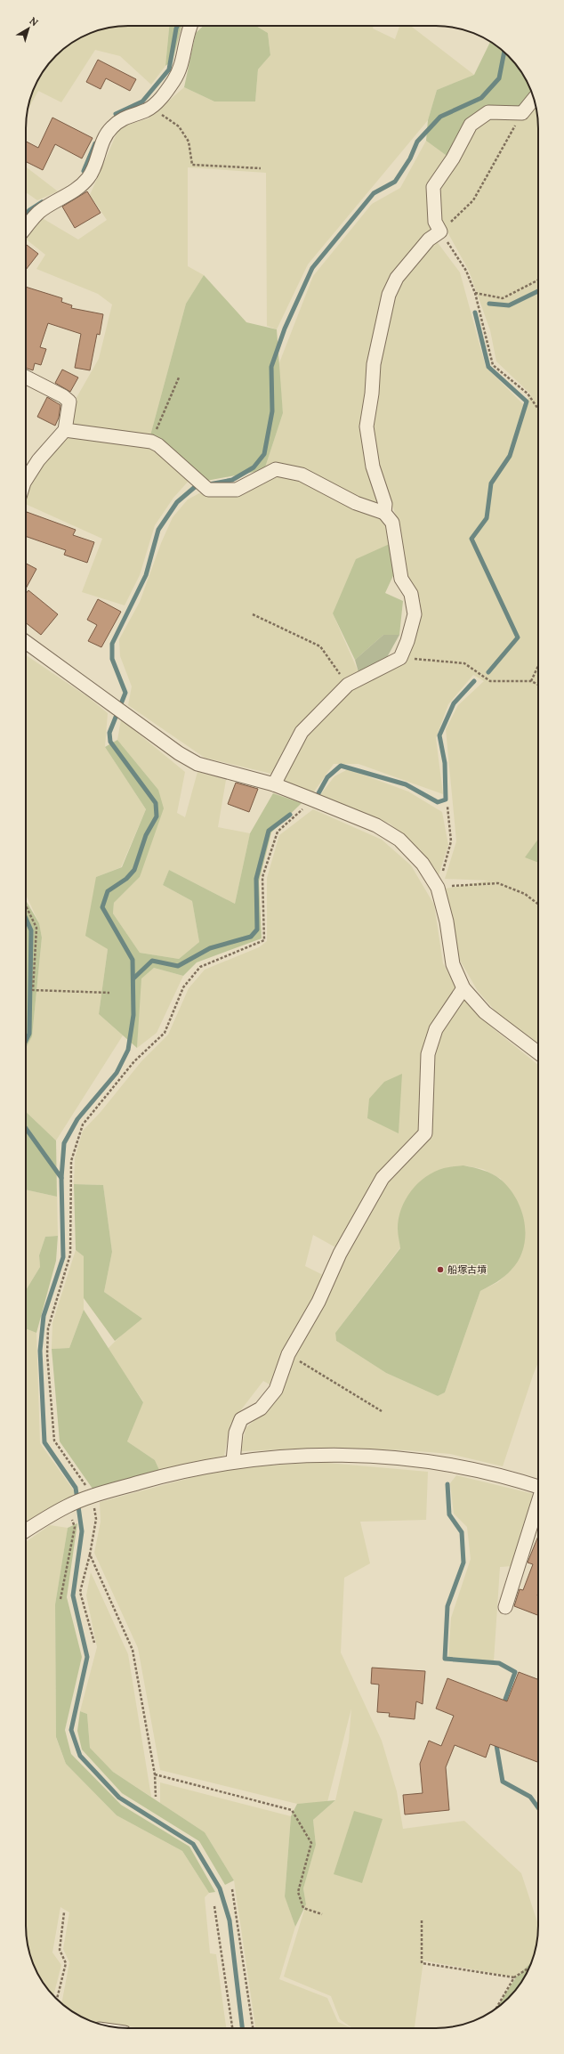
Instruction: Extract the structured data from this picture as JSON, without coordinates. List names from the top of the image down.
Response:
{
  "places": ["船塚古墳"],
  "north": "top right"
}
